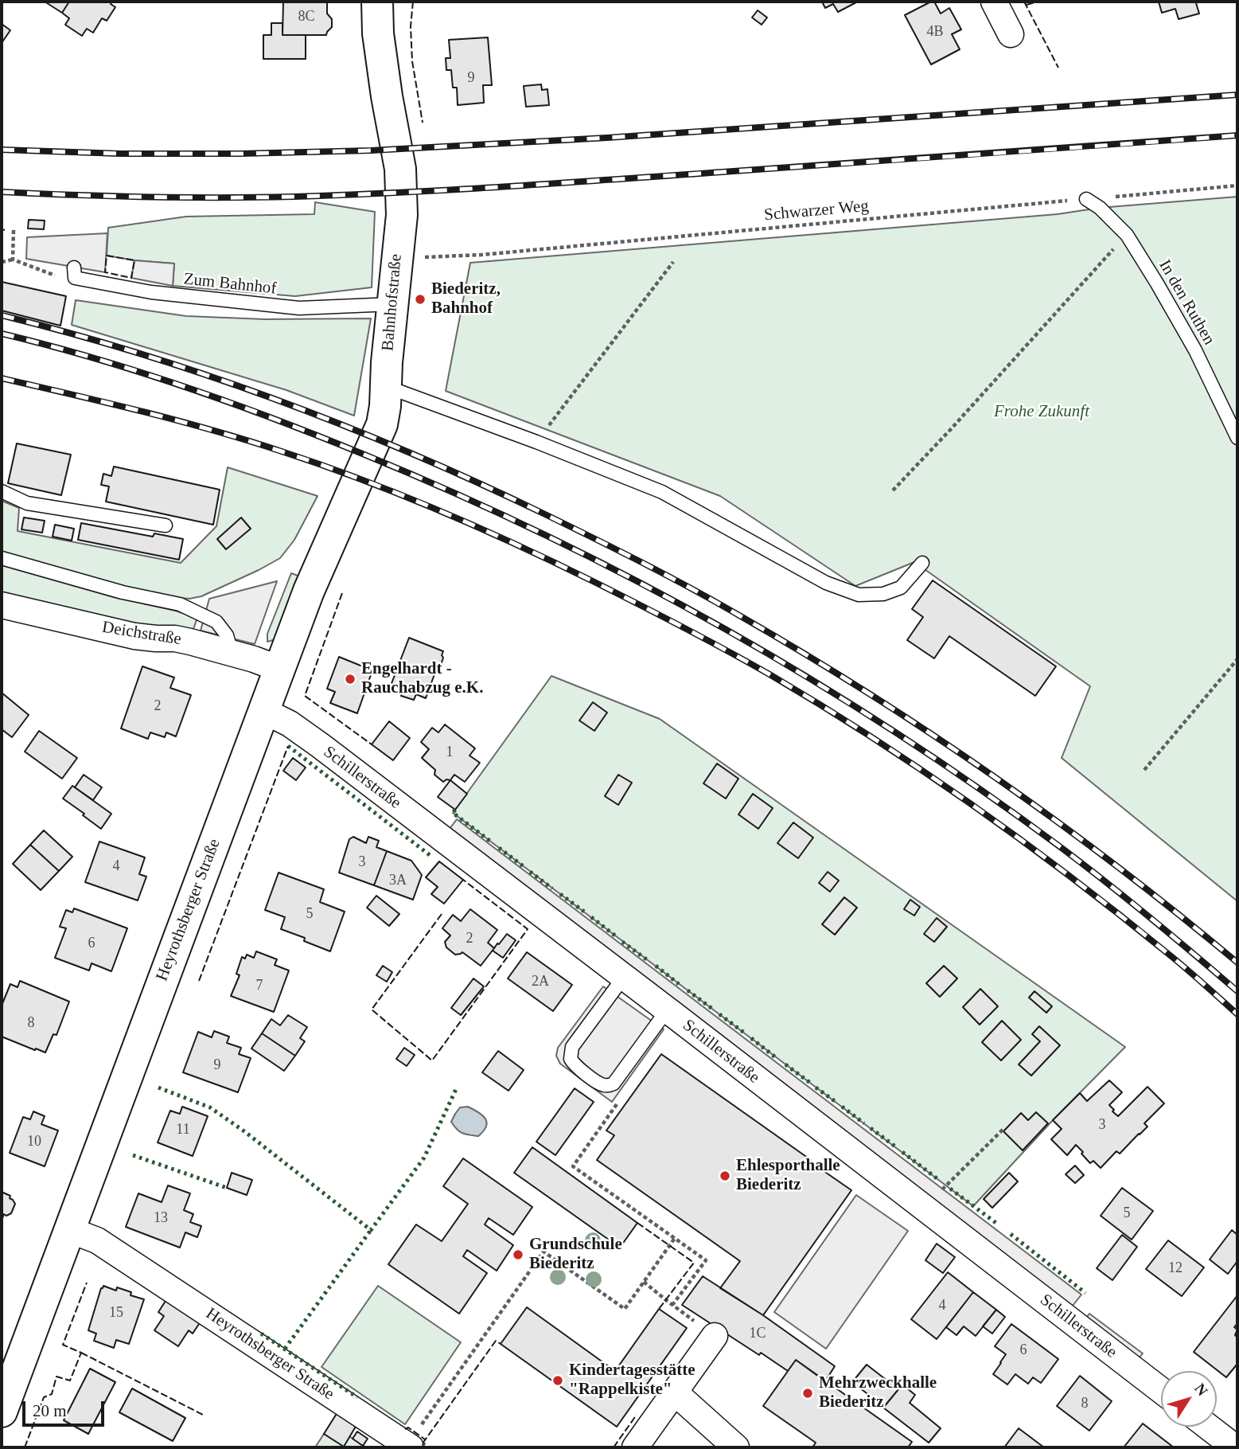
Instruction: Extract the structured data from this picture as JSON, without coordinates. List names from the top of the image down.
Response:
{
  "streets": {
    "street": [
      "Bahnhofstraße",
      "Deichstraße",
      "Schillerstraße",
      "Heyrothsberger Straße"
    ],
    "lane": ["Zum Bahnhof", "In den Ruthen"],
    "path": ["Schwarzer Weg"]
  },
  "crossings": [
    ["Schwarzer Weg", "Bahnhofstraße"],
    ["Schwarzer Weg", "In den Ruthen"],
    ["Zum Bahnhof", "Bahnhofstraße"],
    ["Bahnhofstraße", "Heyrothsberger Straße"],
    ["Deichstraße", "Heyrothsberger Straße"],
    ["Schillerstraße", "Heyrothsberger Straße"]
  ],
  "parks": ["Frohe Zukunft"],
  "places": [
    "Biederitz, Bahnhof",
    "Engelhardt - Rauchabzug e.K.",
    "Ehlesporthalle Biederitz",
    "Grundschule Biederitz",
    "Kindertagesstätte \"Rappelkiste\"",
    "Mehrzweckhalle Biederitz"
  ],
  "house_numbers": [
    "8C",
    "4B",
    "9",
    "2",
    "1",
    "3",
    "4",
    "3A",
    "5",
    "2",
    "6",
    "2A",
    "7",
    "8",
    "9",
    "3",
    "11",
    "10",
    "5",
    "13",
    "12",
    "4",
    "15",
    "1C",
    "6",
    "8"
  ],
  "scale_bar": "20 m",
  "north": "top right"
}
